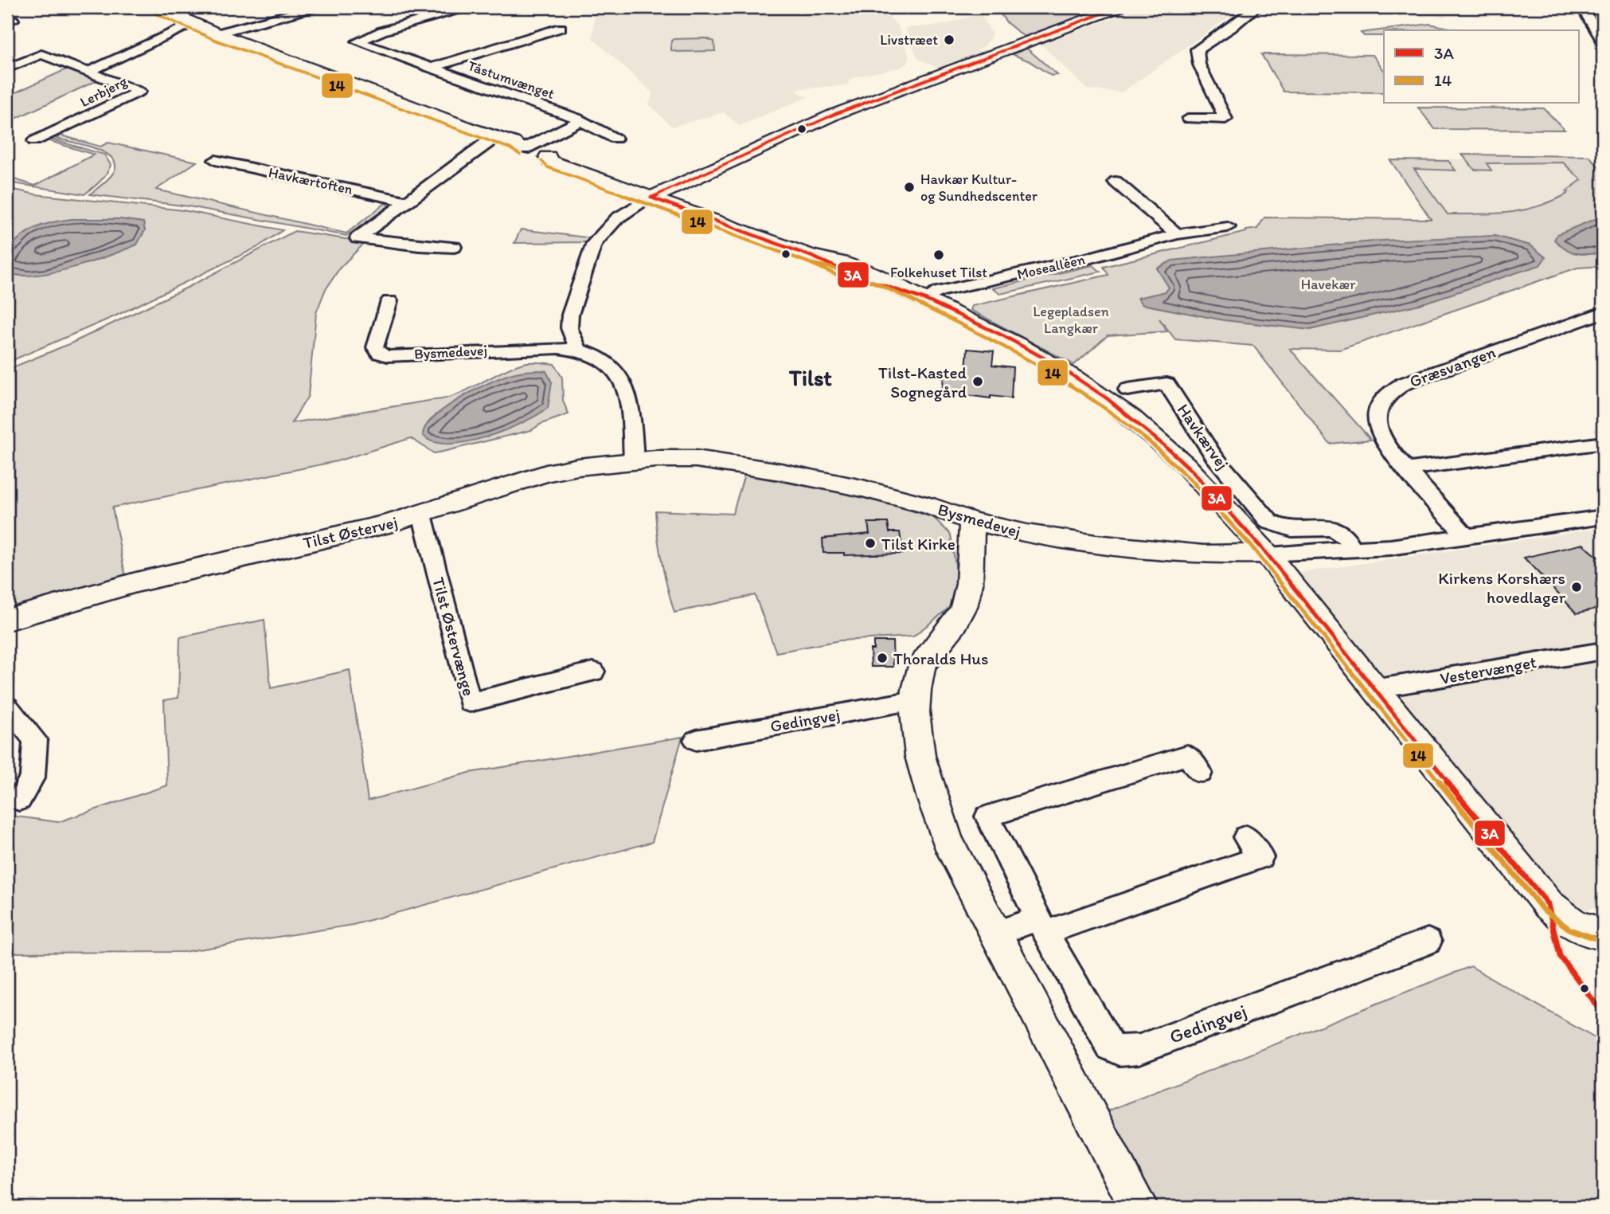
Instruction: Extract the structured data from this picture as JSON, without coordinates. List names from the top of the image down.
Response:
{
  "streets": {
    "street": [
      "Tåstumvænget",
      "Lerbjerg",
      "Havkærtoften",
      "Mosealléen",
      "Bysmedevej",
      "Græsvangen",
      "Havkærvej",
      "Tilst Østervej",
      "Tilst Østervænge",
      "Vestervænget",
      "Gedingvej"
    ]
  },
  "crossings": [
    ["Lerbjerg", "Havkærvej"],
    ["Mosealléen", "Havkærvej"],
    ["Bysmedevej", "Havkærvej"],
    ["Bysmedevej", "Tilst Østervej"],
    ["Havkærvej", "Vestervænget"],
    ["Tilst Østervej", "Tilst Østervænge"]
  ],
  "districts": ["Tilst"],
  "parks": ["Havekær", "Legepladsen Langkær"],
  "places": [
    "Livstræet",
    "Havkær Kultur- og Sundhedscenter",
    "Folkehuset Tilst",
    "Tilst-Kasted Sognegård",
    "Tilst Kirke",
    "Kirkens Korshærs hovedlager",
    "Thoralds Hus"
  ],
  "lines": ["transit line 3A", "transit line 14"],
  "legend": ["3A", "14"]
}
